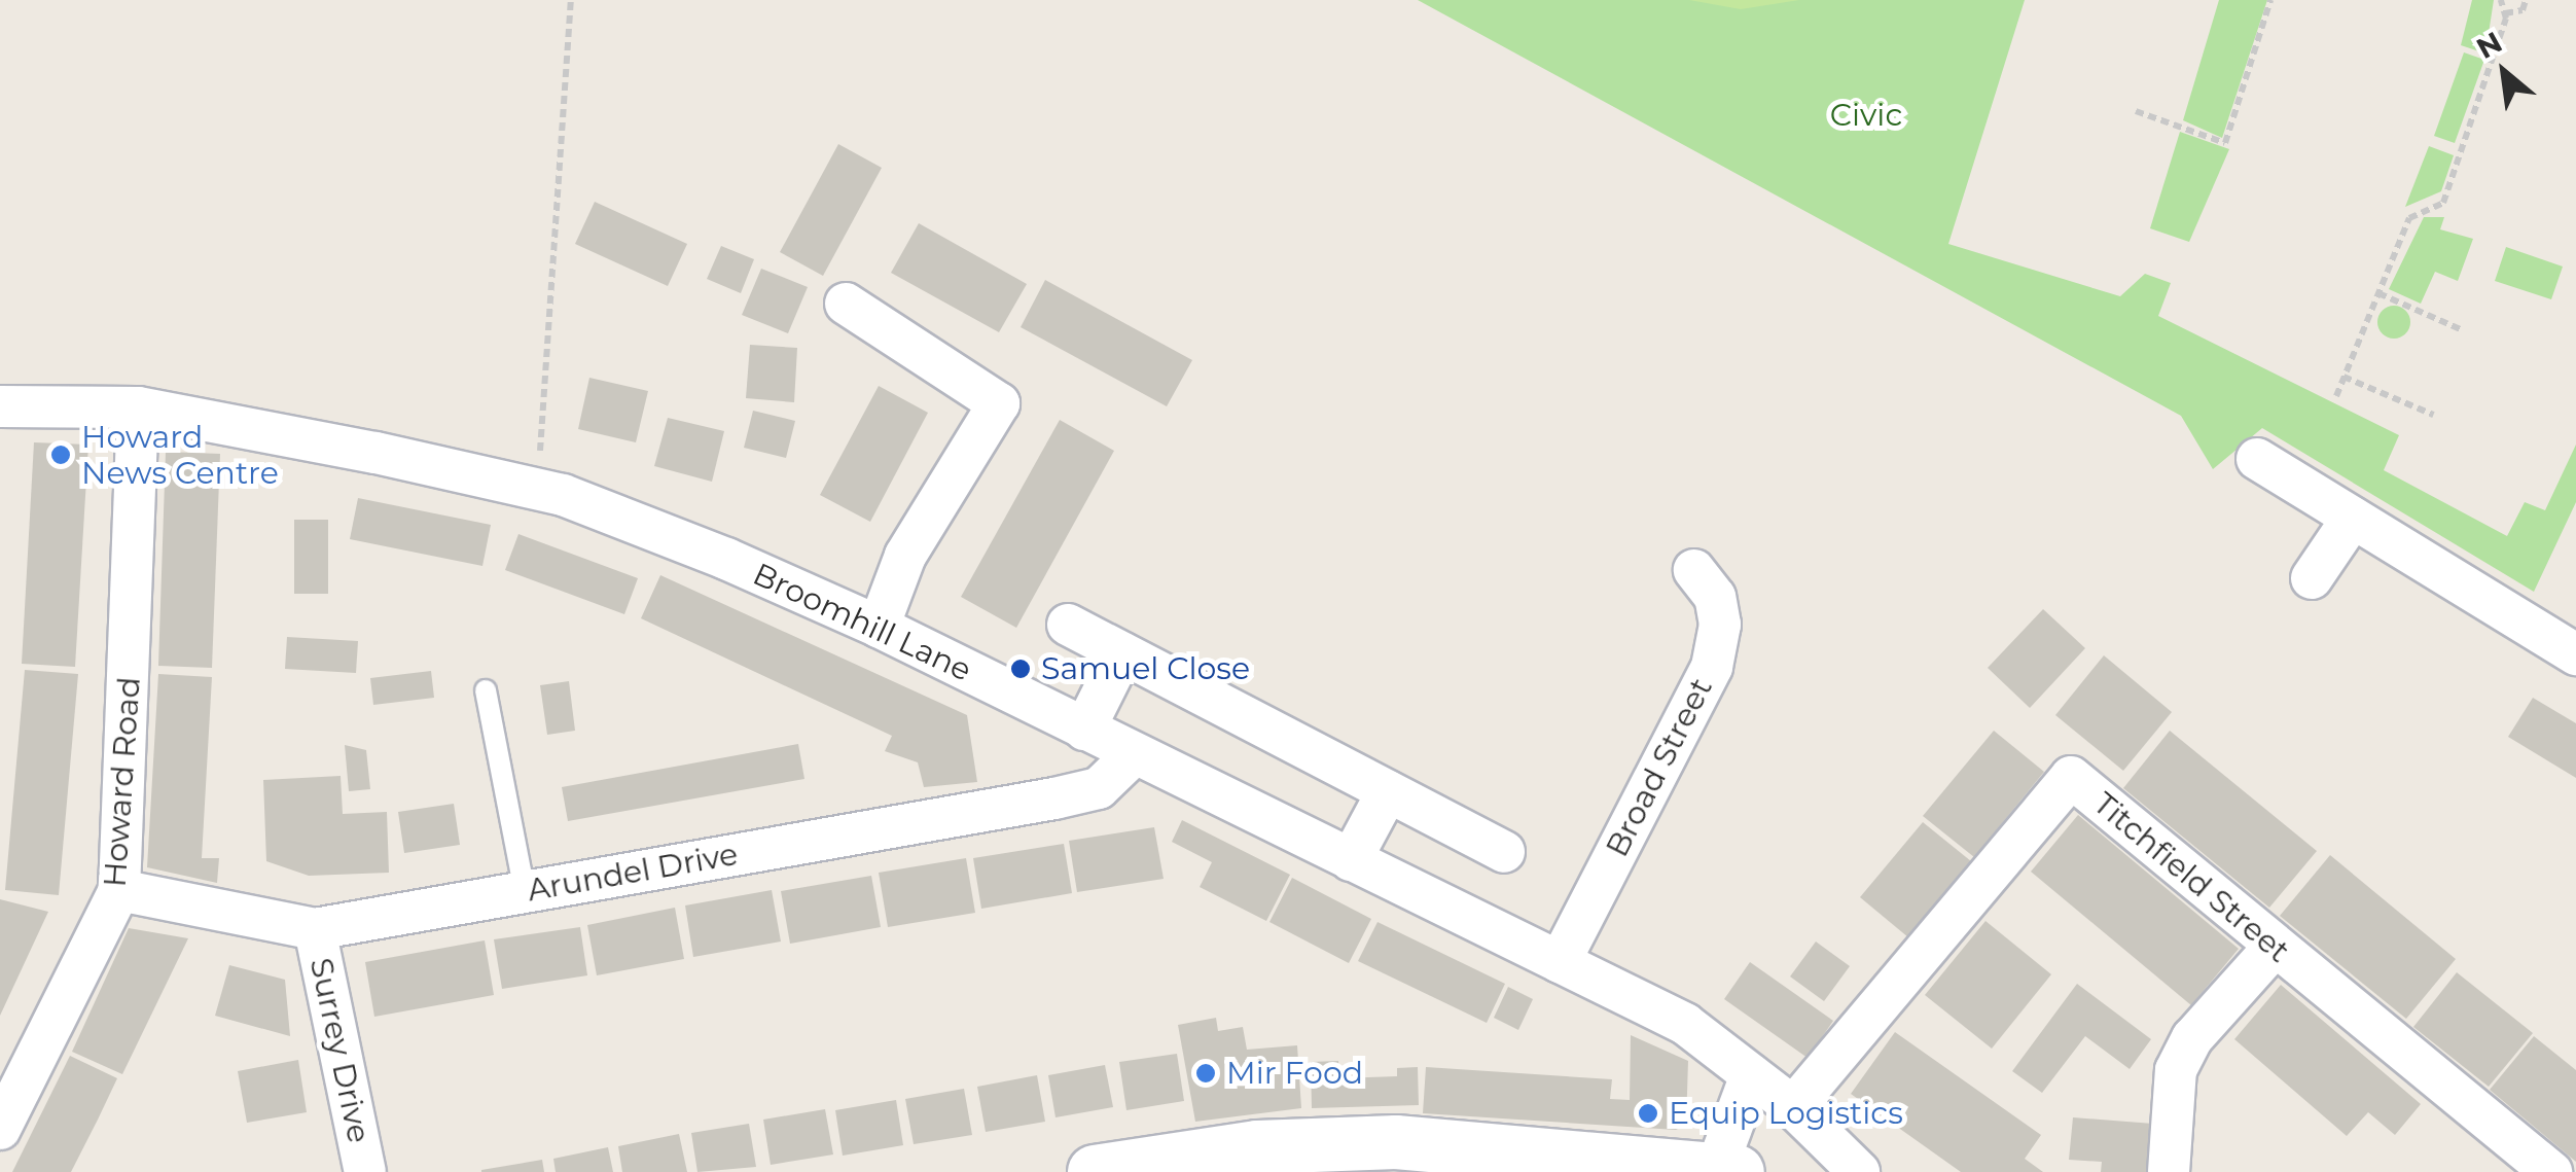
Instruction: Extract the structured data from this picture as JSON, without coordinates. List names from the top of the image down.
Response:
{
  "streets": {
    "street": [
      "Broomhill Lane",
      "Broad Street",
      "Howard Road",
      "Arundel Drive",
      "Titchfield Street",
      "Surrey Drive"
    ]
  },
  "crossings": [
    ["Broomhill Lane", "Broad Street"],
    ["Broomhill Lane", "Howard Road"],
    ["Broomhill Lane", "Arundel Drive"],
    ["Broomhill Lane", "Titchfield Street"],
    ["Howard Road", "Arundel Drive"],
    ["Arundel Drive", "Surrey Drive"]
  ],
  "parks": ["Civic"],
  "places": [
    "Howard News Centre",
    "Samuel Close",
    "Mir Food",
    "Equip Logistics"
  ],
  "north": "top left"
}
